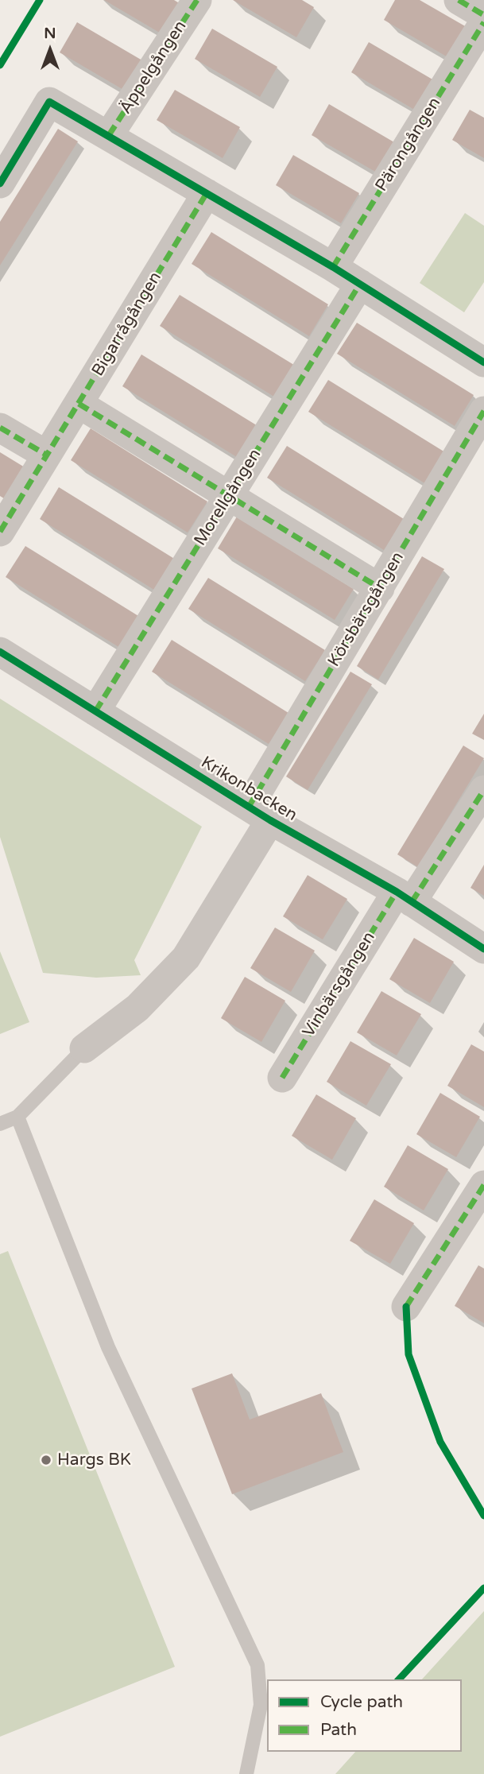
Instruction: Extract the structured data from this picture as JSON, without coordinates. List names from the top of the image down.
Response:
{
  "streets": {
    "street": [
      "Äppelgången",
      "Pärongången",
      "Bigarrågången",
      "Morellgången",
      "Körsbärsgången",
      "Krikonbacken",
      "Vinbärsgången"
    ]
  },
  "crossings": [
    ["Morellgången", "Krikonbacken"],
    ["Körsbärsgången", "Krikonbacken"],
    ["Krikonbacken", "Vinbärsgången"]
  ],
  "places": ["Hargs BK"],
  "legend": ["Cycle path", "Path"],
  "north": "top"
}
